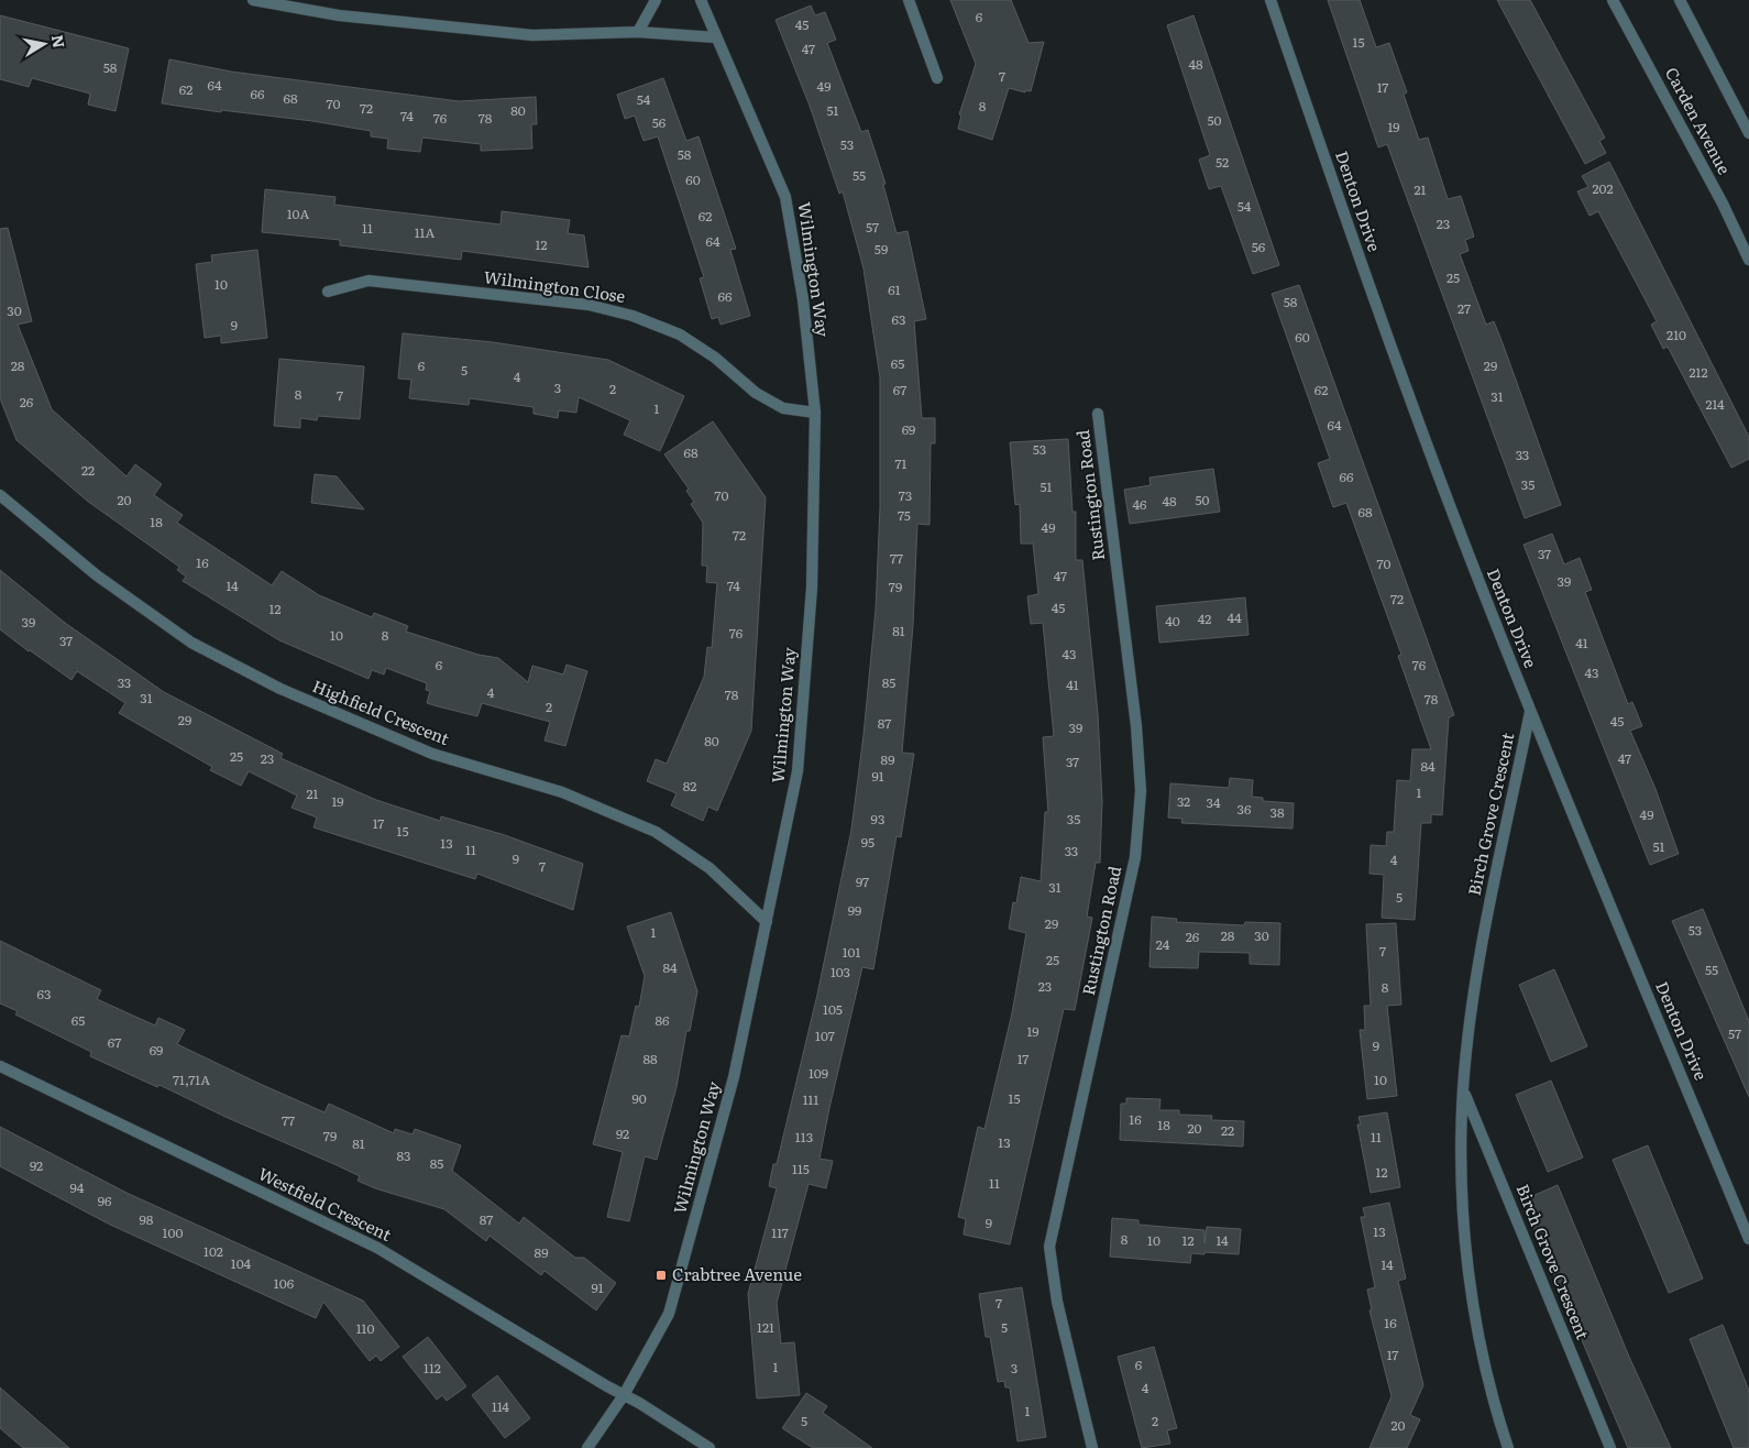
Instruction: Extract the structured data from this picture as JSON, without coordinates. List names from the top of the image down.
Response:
{
  "streets": {
    "street": [
      "Carden Avenue",
      "Denton Drive",
      "Wilmington Way",
      "Wilmington Close",
      "Rustington Road",
      "Highfield Crescent",
      "Birch Grove Crescent",
      "Westfield Crescent"
    ]
  },
  "crossings": [
    ["Denton Drive", "Birch Grove Crescent"],
    ["Wilmington Way", "Wilmington Close"],
    ["Wilmington Way", "Highfield Crescent"],
    ["Wilmington Way", "Westfield Crescent"]
  ],
  "places": {
    "transit": ["Crabtree Avenue"]
  },
  "house_numbers": [
    "6",
    "45",
    "15",
    "47",
    "48",
    "58",
    "7",
    "64",
    "49",
    "17",
    "62",
    "66",
    "68",
    "54",
    "70",
    "8",
    "72",
    "80",
    "51",
    "74",
    "76",
    "78",
    "50",
    "56",
    "19",
    "53",
    "58",
    "52",
    "55",
    "60",
    "202",
    "21",
    "54",
    "10A",
    "62",
    "23",
    "57",
    "11",
    "11A",
    "64",
    "12",
    "56",
    "59",
    "25",
    "10",
    "61",
    "66",
    "58",
    "27",
    "30",
    "63",
    "9",
    "210",
    "60",
    "65",
    "28",
    "6",
    "29",
    "5",
    "212",
    "4",
    "3",
    "2",
    "67",
    "62",
    "8",
    "7",
    "31",
    "26",
    "214",
    "1",
    "64",
    "69",
    "53",
    "68",
    "33",
    "71",
    "22",
    "66",
    "35",
    "51",
    "70",
    "73",
    "20",
    "50",
    "48",
    "46",
    "68",
    "75",
    "18",
    "49",
    "72",
    "37",
    "77",
    "16",
    "70",
    "47",
    "39",
    "14",
    "74",
    "79",
    "72",
    "45",
    "12",
    "44",
    "42",
    "40",
    "39",
    "81",
    "76",
    "10",
    "8",
    "37",
    "41",
    "43",
    "6",
    "76",
    "43",
    "33",
    "85",
    "41",
    "4",
    "78",
    "31",
    "78",
    "2",
    "29",
    "45",
    "87",
    "39",
    "80",
    "25",
    "23",
    "47",
    "89",
    "37",
    "84",
    "91",
    "82",
    "1",
    "21",
    "19",
    "32",
    "34",
    "36",
    "38",
    "49",
    "93",
    "35",
    "17",
    "15",
    "95",
    "13",
    "51",
    "11",
    "33",
    "9",
    "4",
    "7",
    "97",
    "31",
    "5",
    "99",
    "29",
    "53",
    "1",
    "28",
    "30",
    "26",
    "24",
    "7",
    "101",
    "25",
    "84",
    "55",
    "103",
    "23",
    "8",
    "63",
    "105",
    "65",
    "86",
    "19",
    "57",
    "107",
    "67",
    "9",
    "69",
    "88",
    "17",
    "109",
    "71,71A",
    "10",
    "90",
    "15",
    "111",
    "16",
    "77",
    "18",
    "20",
    "22",
    "92",
    "79",
    "113",
    "11",
    "13",
    "81",
    "83",
    "85",
    "92",
    "115",
    "12",
    "11",
    "94",
    "96",
    "98",
    "87",
    "9",
    "13",
    "100",
    "117",
    "8",
    "10",
    "12",
    "14",
    "102",
    "89",
    "104",
    "14",
    "106",
    "91",
    "7",
    "16",
    "121",
    "5",
    "110",
    "17",
    "6",
    "1",
    "112",
    "3",
    "4",
    "114",
    "1",
    "5",
    "2",
    "20"
  ],
  "north": "right"
}
